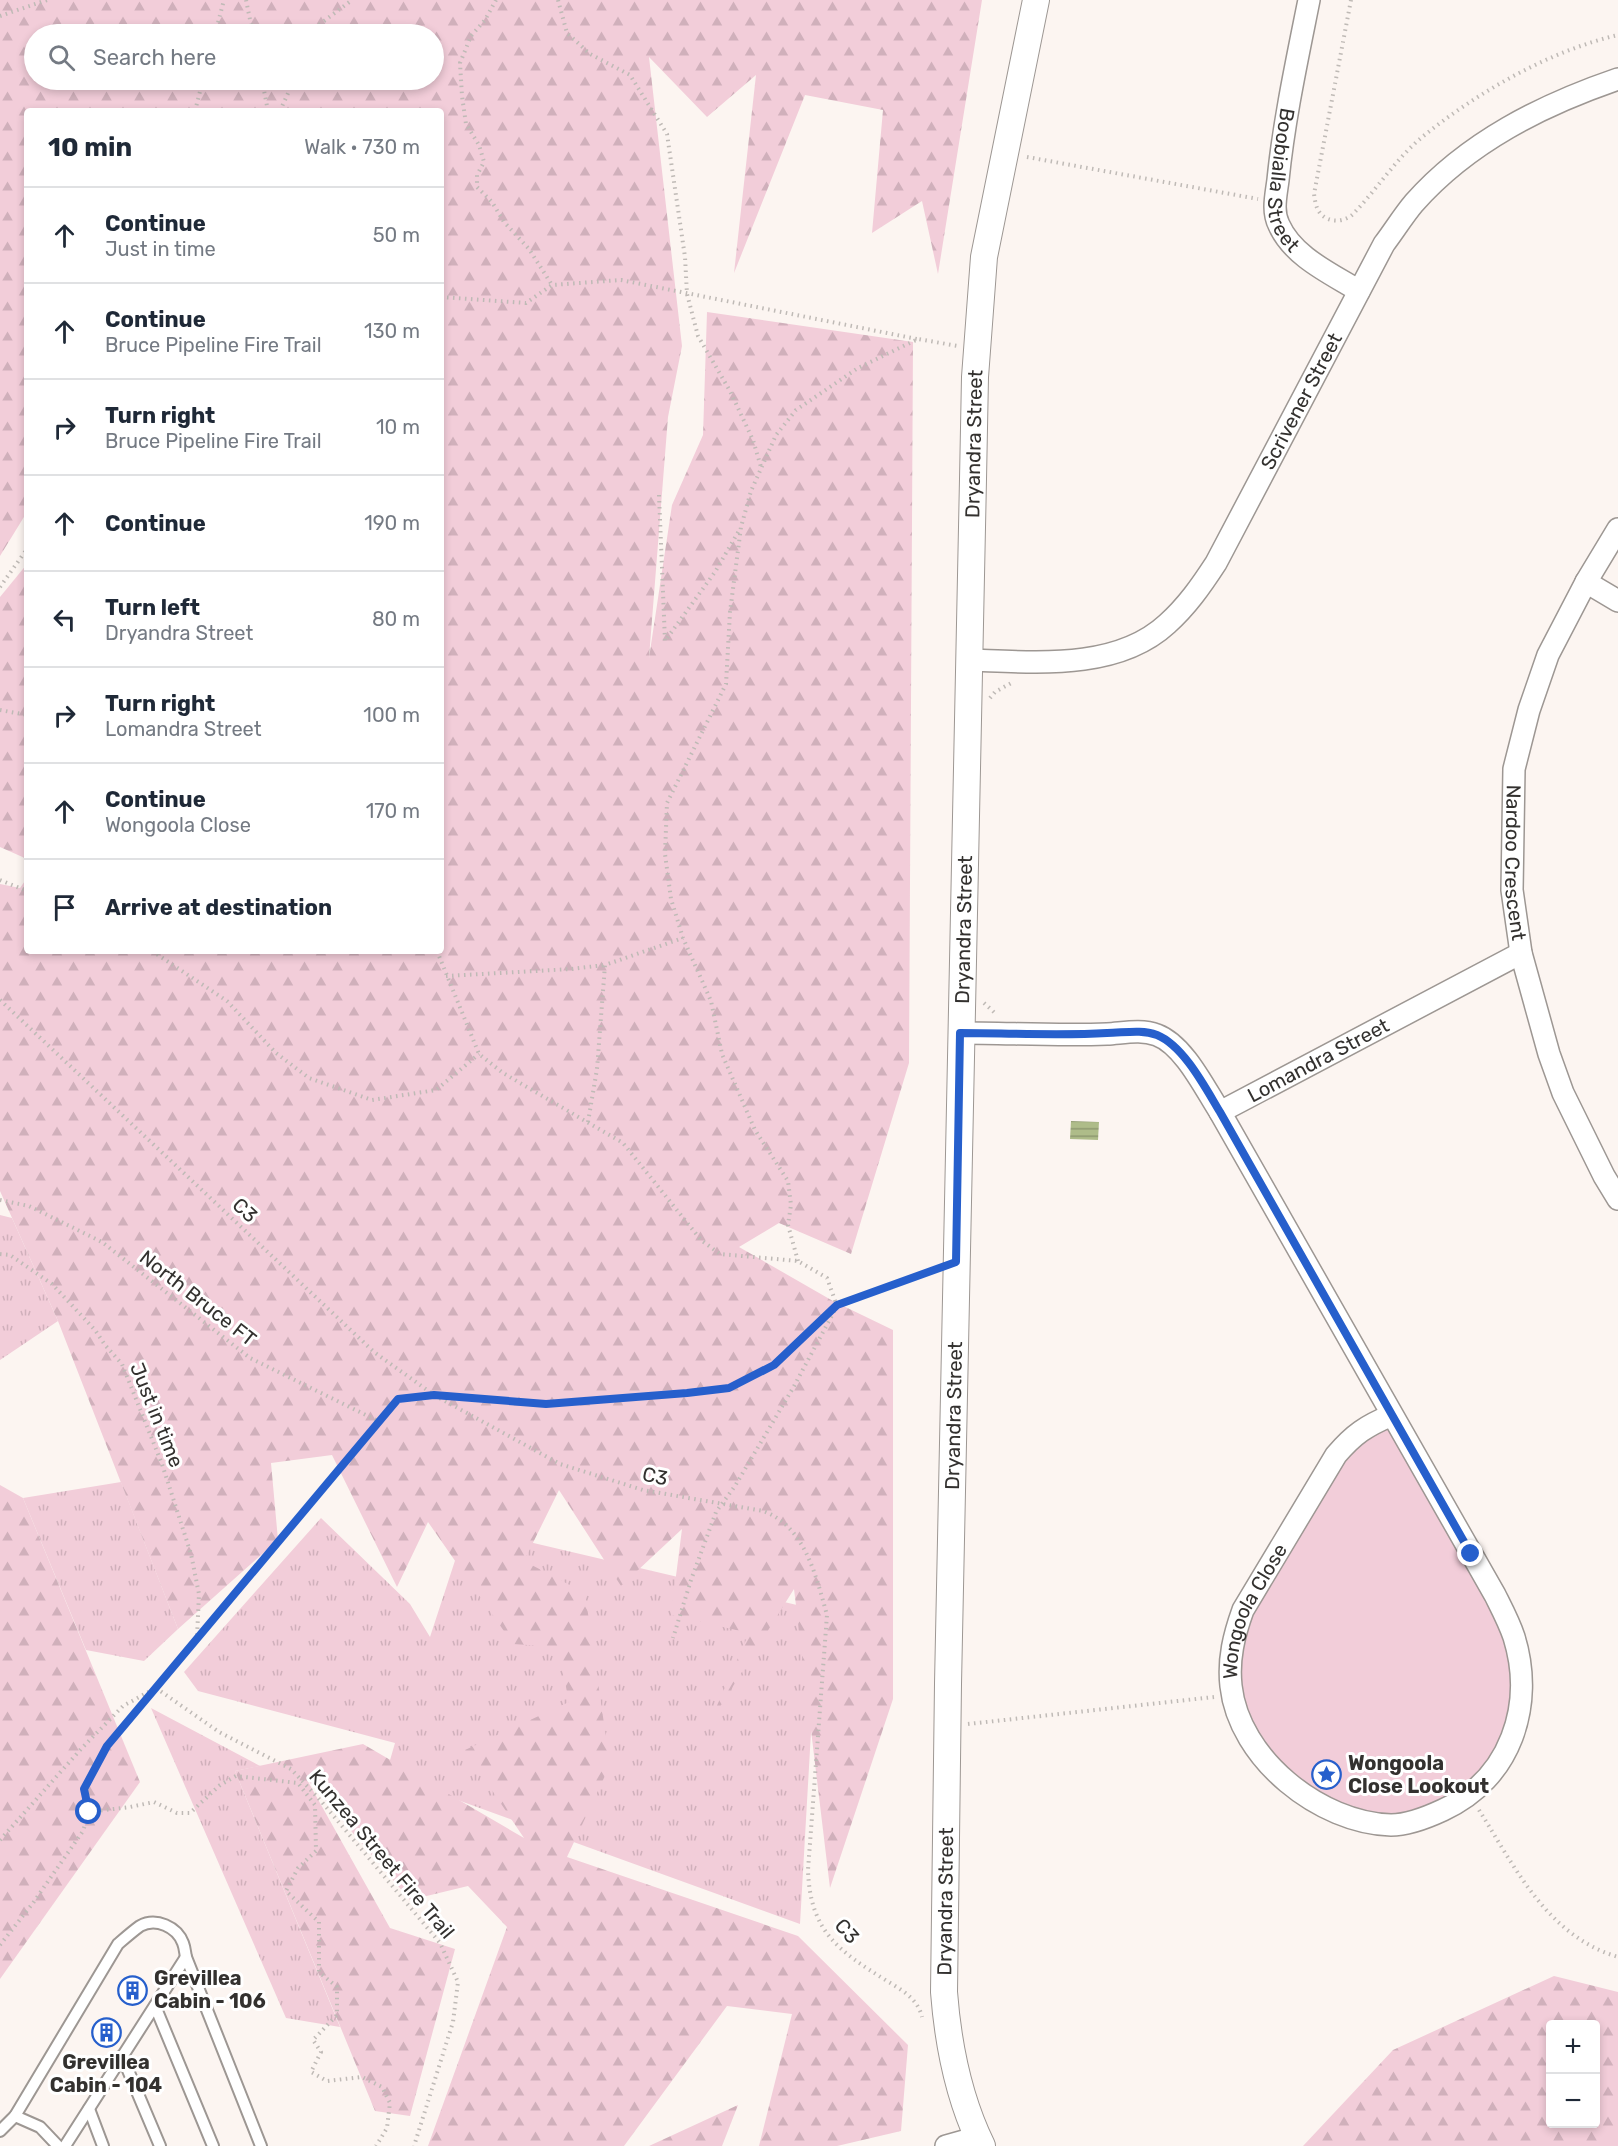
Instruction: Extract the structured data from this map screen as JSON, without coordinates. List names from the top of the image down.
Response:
{
  "streets": {
    "street": [
      "Boobialla Street",
      "Scrivener Street",
      "Dryandra Street",
      "Nardoo Crescent",
      "Lomandra Street",
      "Wongoola Close"
    ],
    "path": [
      "C3",
      "North Bruce FT",
      "Just in time",
      "Kunzea Street Fire Trail"
    ]
  },
  "crossings": [
    ["Boobialla Street", "Scrivener Street"],
    ["Scrivener Street", "Dryandra Street"],
    ["Nardoo Crescent", "Lomandra Street"],
    ["Lomandra Street", "Wongoola Close"]
  ],
  "places": {
    "place": ["Wongoola Close Lookout"],
    "building": ["Grevillea Cabin - 106", "Grevillea Cabin - 104"]
  },
  "page": {
    "search": "Search here",
    "heading": ["10 min", "Walk · 730 m"],
    "list": [
      ["Continue", "Just in time", "50 m"],
      ["Continue", "Bruce Pipeline Fire Trail", "130 m"],
      ["Turn right", "Bruce Pipeline Fire Trail", "10 m"],
      ["Continue", "190 m"],
      ["Turn left", "Dryandra Street", "80 m"],
      ["Turn right", "Lomandra Street", "100 m"],
      ["Continue", "Wongoola Close", "170 m"],
      "Arrive at destination"
    ],
    "map_buttons": ["+", "−"]
  }
}
